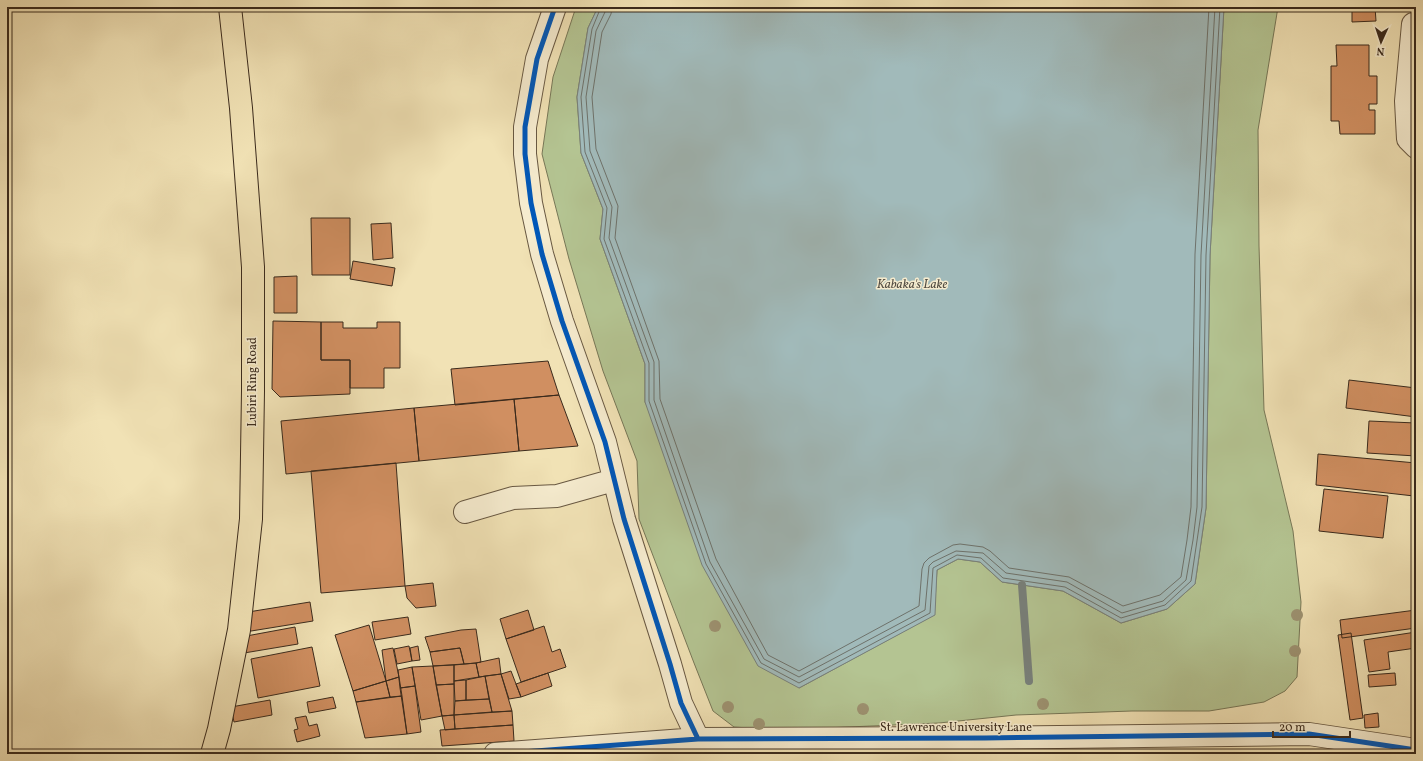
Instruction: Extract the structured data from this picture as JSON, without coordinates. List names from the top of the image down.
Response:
{
  "streets": {
    "main road": ["Lubiri Ring Road"],
    "street": ["St. Lawrence University Lane"]
  },
  "water": ["Kabaka's Lake"],
  "scale_bar": "20 m",
  "north": "bottom"
}
